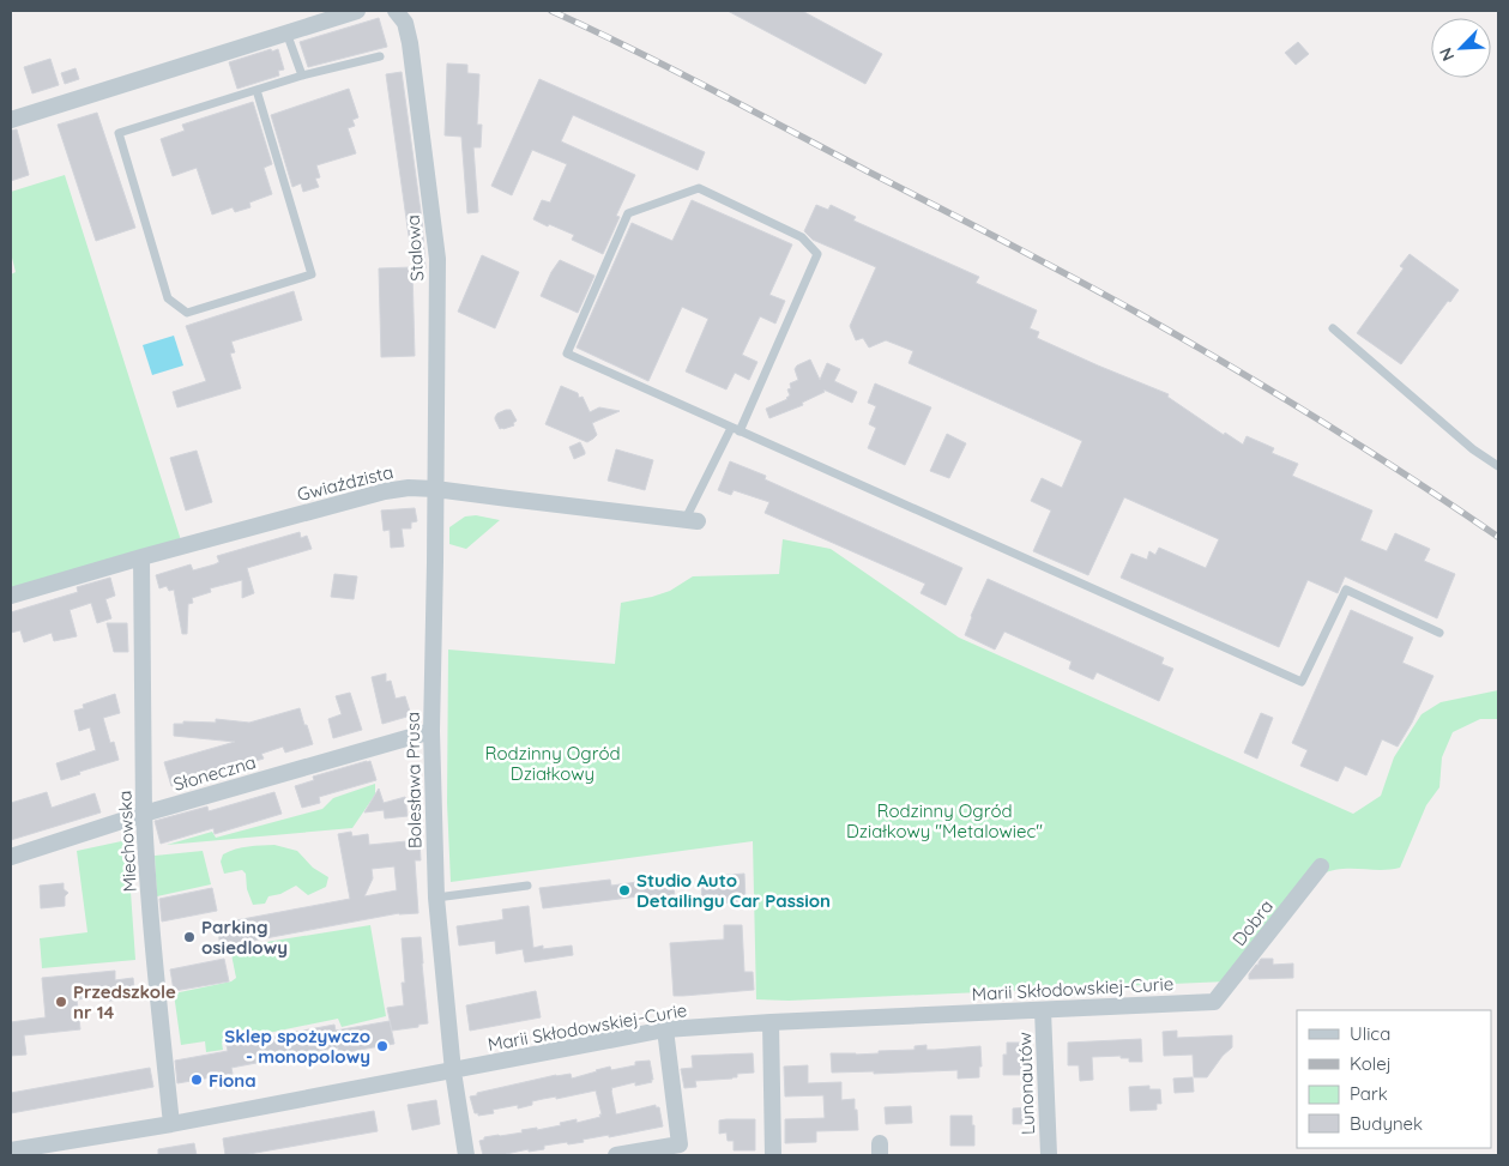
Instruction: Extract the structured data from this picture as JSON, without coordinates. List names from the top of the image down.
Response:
{
  "streets": {
    "street": [
      "Stalowa",
      "Gwiaździsta",
      "Słoneczna",
      "Bolesława Prusa",
      "Miechowska",
      "Dobra",
      "Marii Skłodowskiej-Curie",
      "Lunonautów"
    ]
  },
  "crossings": [
    ["Stalowa", "Gwiaździsta"],
    ["Stalowa", "Bolesława Prusa"],
    ["Gwiaździsta", "Bolesława Prusa"],
    ["Gwiaździsta", "Miechowska"],
    ["Słoneczna", "Bolesława Prusa"],
    ["Słoneczna", "Miechowska"],
    ["Bolesława Prusa", "Marii Skłodowskiej-Curie"],
    ["Miechowska", "Marii Skłodowskiej-Curie"],
    ["Dobra", "Marii Skłodowskiej-Curie"],
    ["Marii Skłodowskiej-Curie", "Lunonautów"]
  ],
  "parks": ["Rodzinny Ogród Działkowy", "Rodzinny Ogród Działkowy \"Metalowiec\""],
  "places": [
    "Studio Auto Detailingu Car Passion",
    "Parking osiedlowy",
    "Przedszkole nr 14",
    "Sklep spożywczo - monopolowy",
    "Fiona"
  ],
  "legend": [
    "Ulica",
    "Kolej",
    "Park",
    "Budynek"
  ],
  "north": "bottom left"
}
